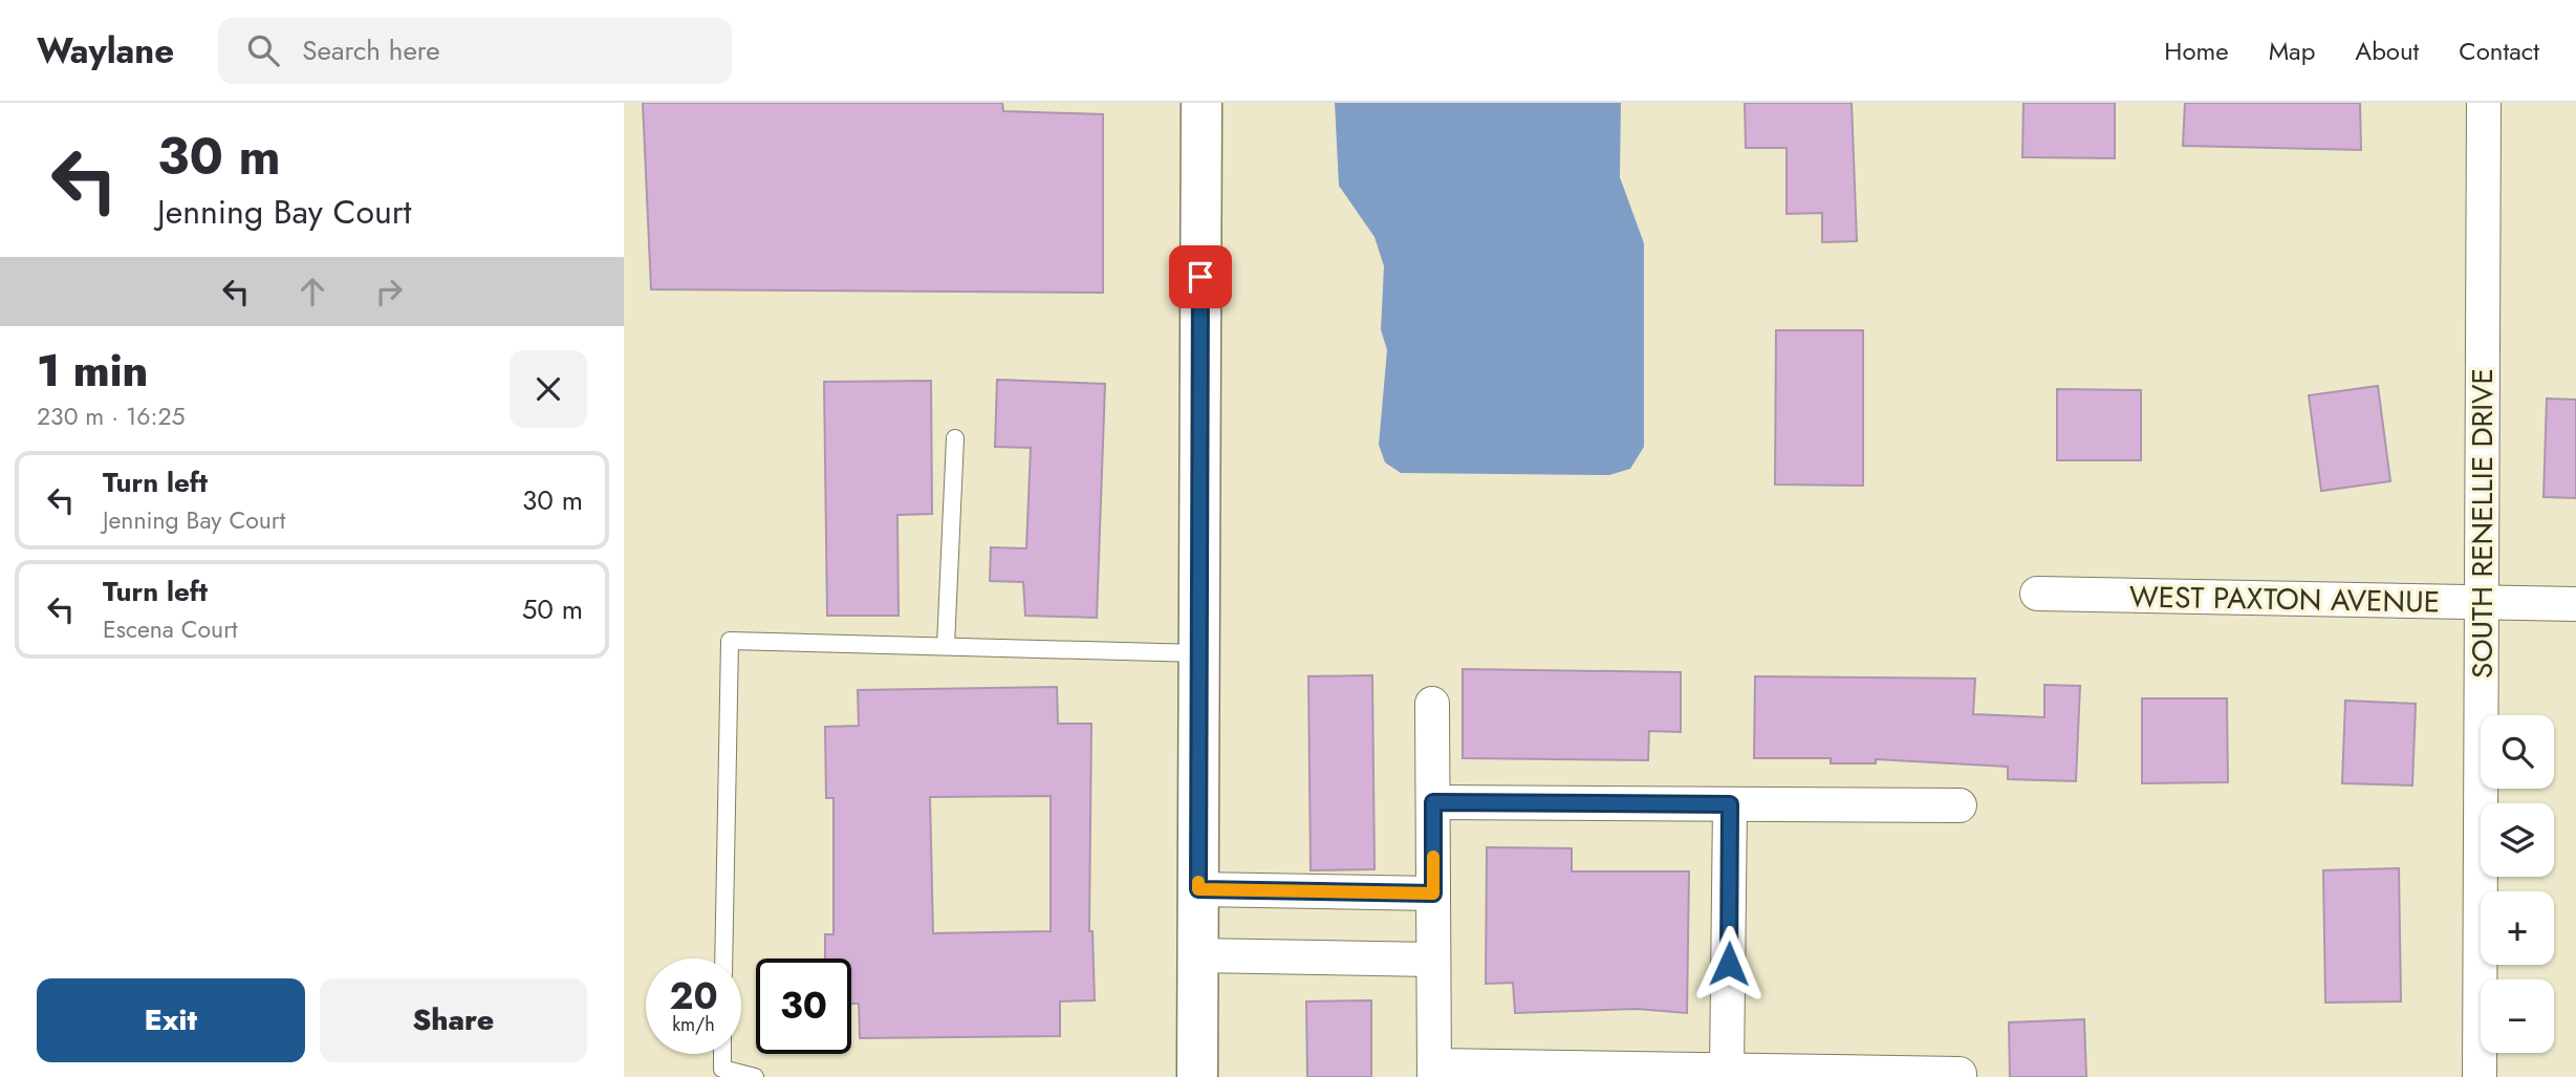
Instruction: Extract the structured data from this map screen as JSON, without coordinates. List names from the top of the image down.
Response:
{
  "streets": {
    "street": ["SOUTH RENELLIE DRIVE", "WEST PAXTON AVENUE"]
  },
  "crossings": [
    ["SOUTH RENELLIE DRIVE", "WEST PAXTON AVENUE"]
  ],
  "page": {
    "header": "Waylane",
    "search": "Search here",
    "nav": [
      "Home",
      "Map",
      "About",
      "Contact"
    ],
    "turn": ["30 m", "Jenning Bay Court"],
    "heading": ["1 min", "230 m · 16:25"],
    "list": [
      {
        "name": "Turn left",
        "note": "Jenning Bay Court",
        "value": "30 m"
      },
      {
        "name": "Turn left",
        "note": "Escena Court",
        "value": "50 m"
      }
    ],
    "map_buttons": ["+", "−"],
    "speed": "20 km/h",
    "limit": "30",
    "buttons": ["Exit", "Share"]
  }
}
